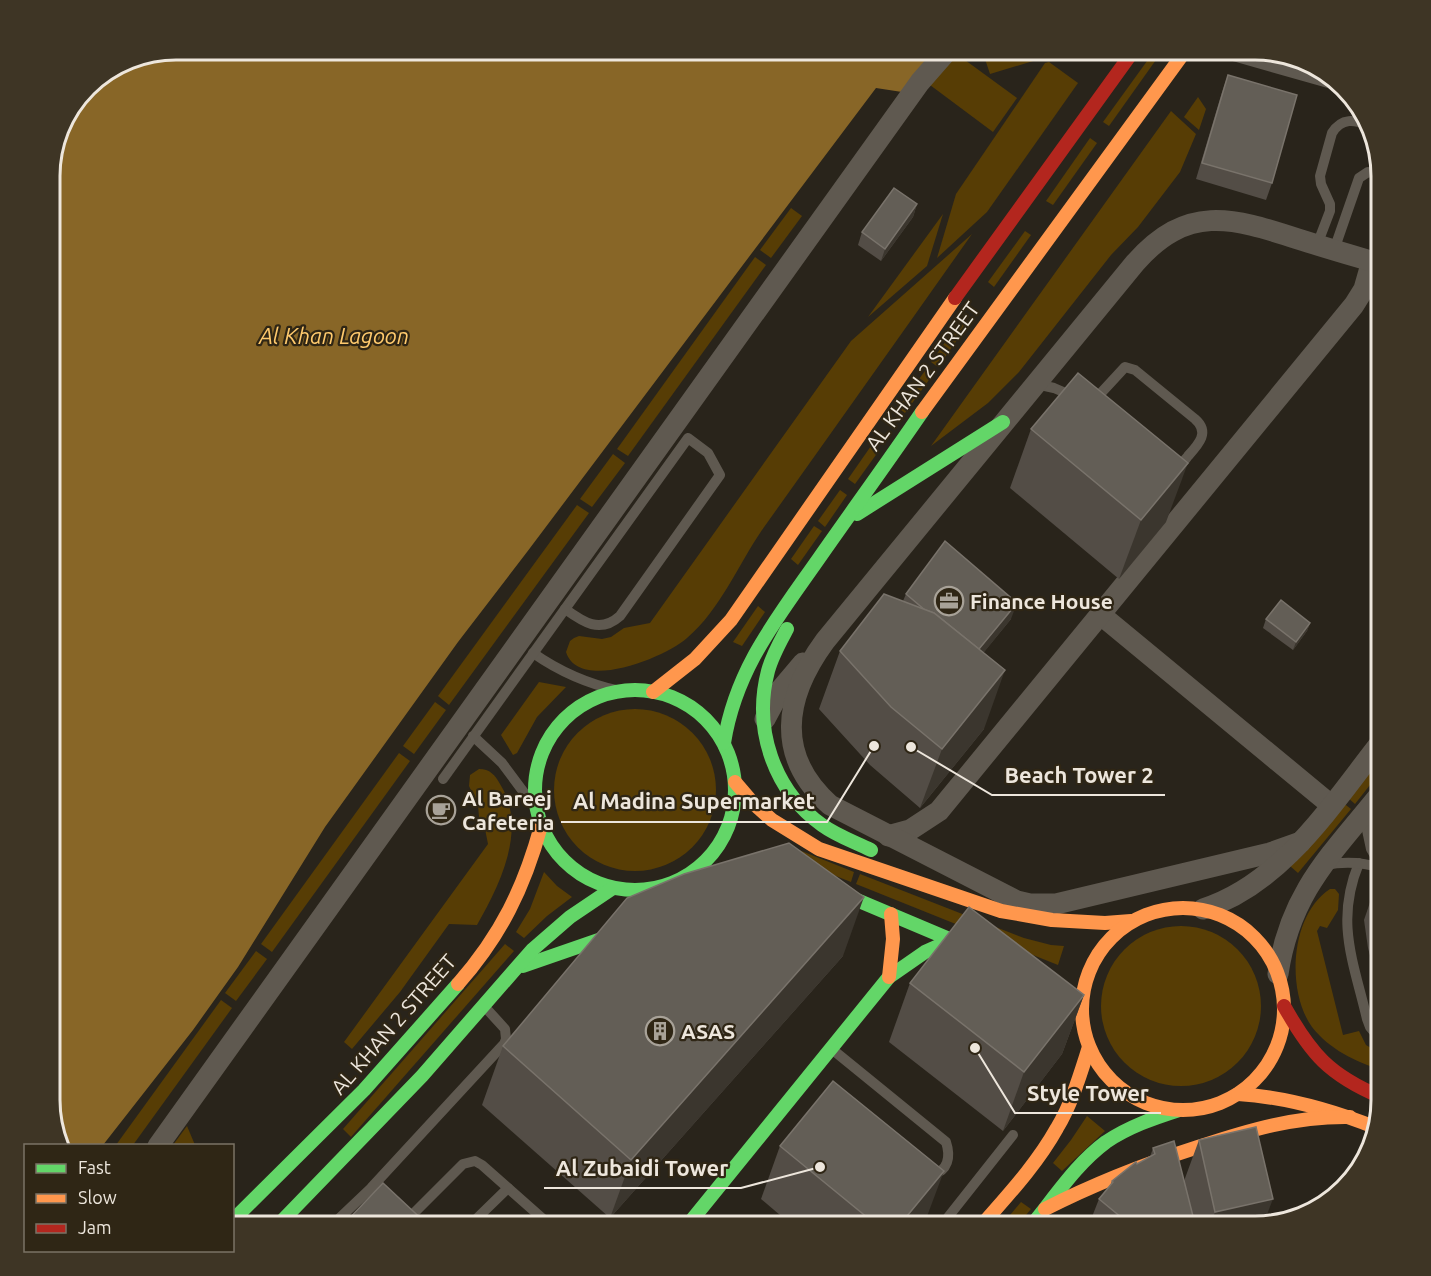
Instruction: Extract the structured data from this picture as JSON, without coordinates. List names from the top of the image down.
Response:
{
  "streets": {
    "main road": ["AL KHAN 2 STREET"]
  },
  "water": ["Al Khan Lagoon"],
  "places": {
    "office": ["Finance House"],
    "other": [
      "Al Madina Supermarket",
      "Beach Tower 2",
      "Style Tower",
      "Al Zubaidi Tower"
    ],
    "cafe": ["Al Bareej Cafeteria"],
    "building": ["ASAS"]
  },
  "legend": ["Fast", "Slow", "Jam"]
}
